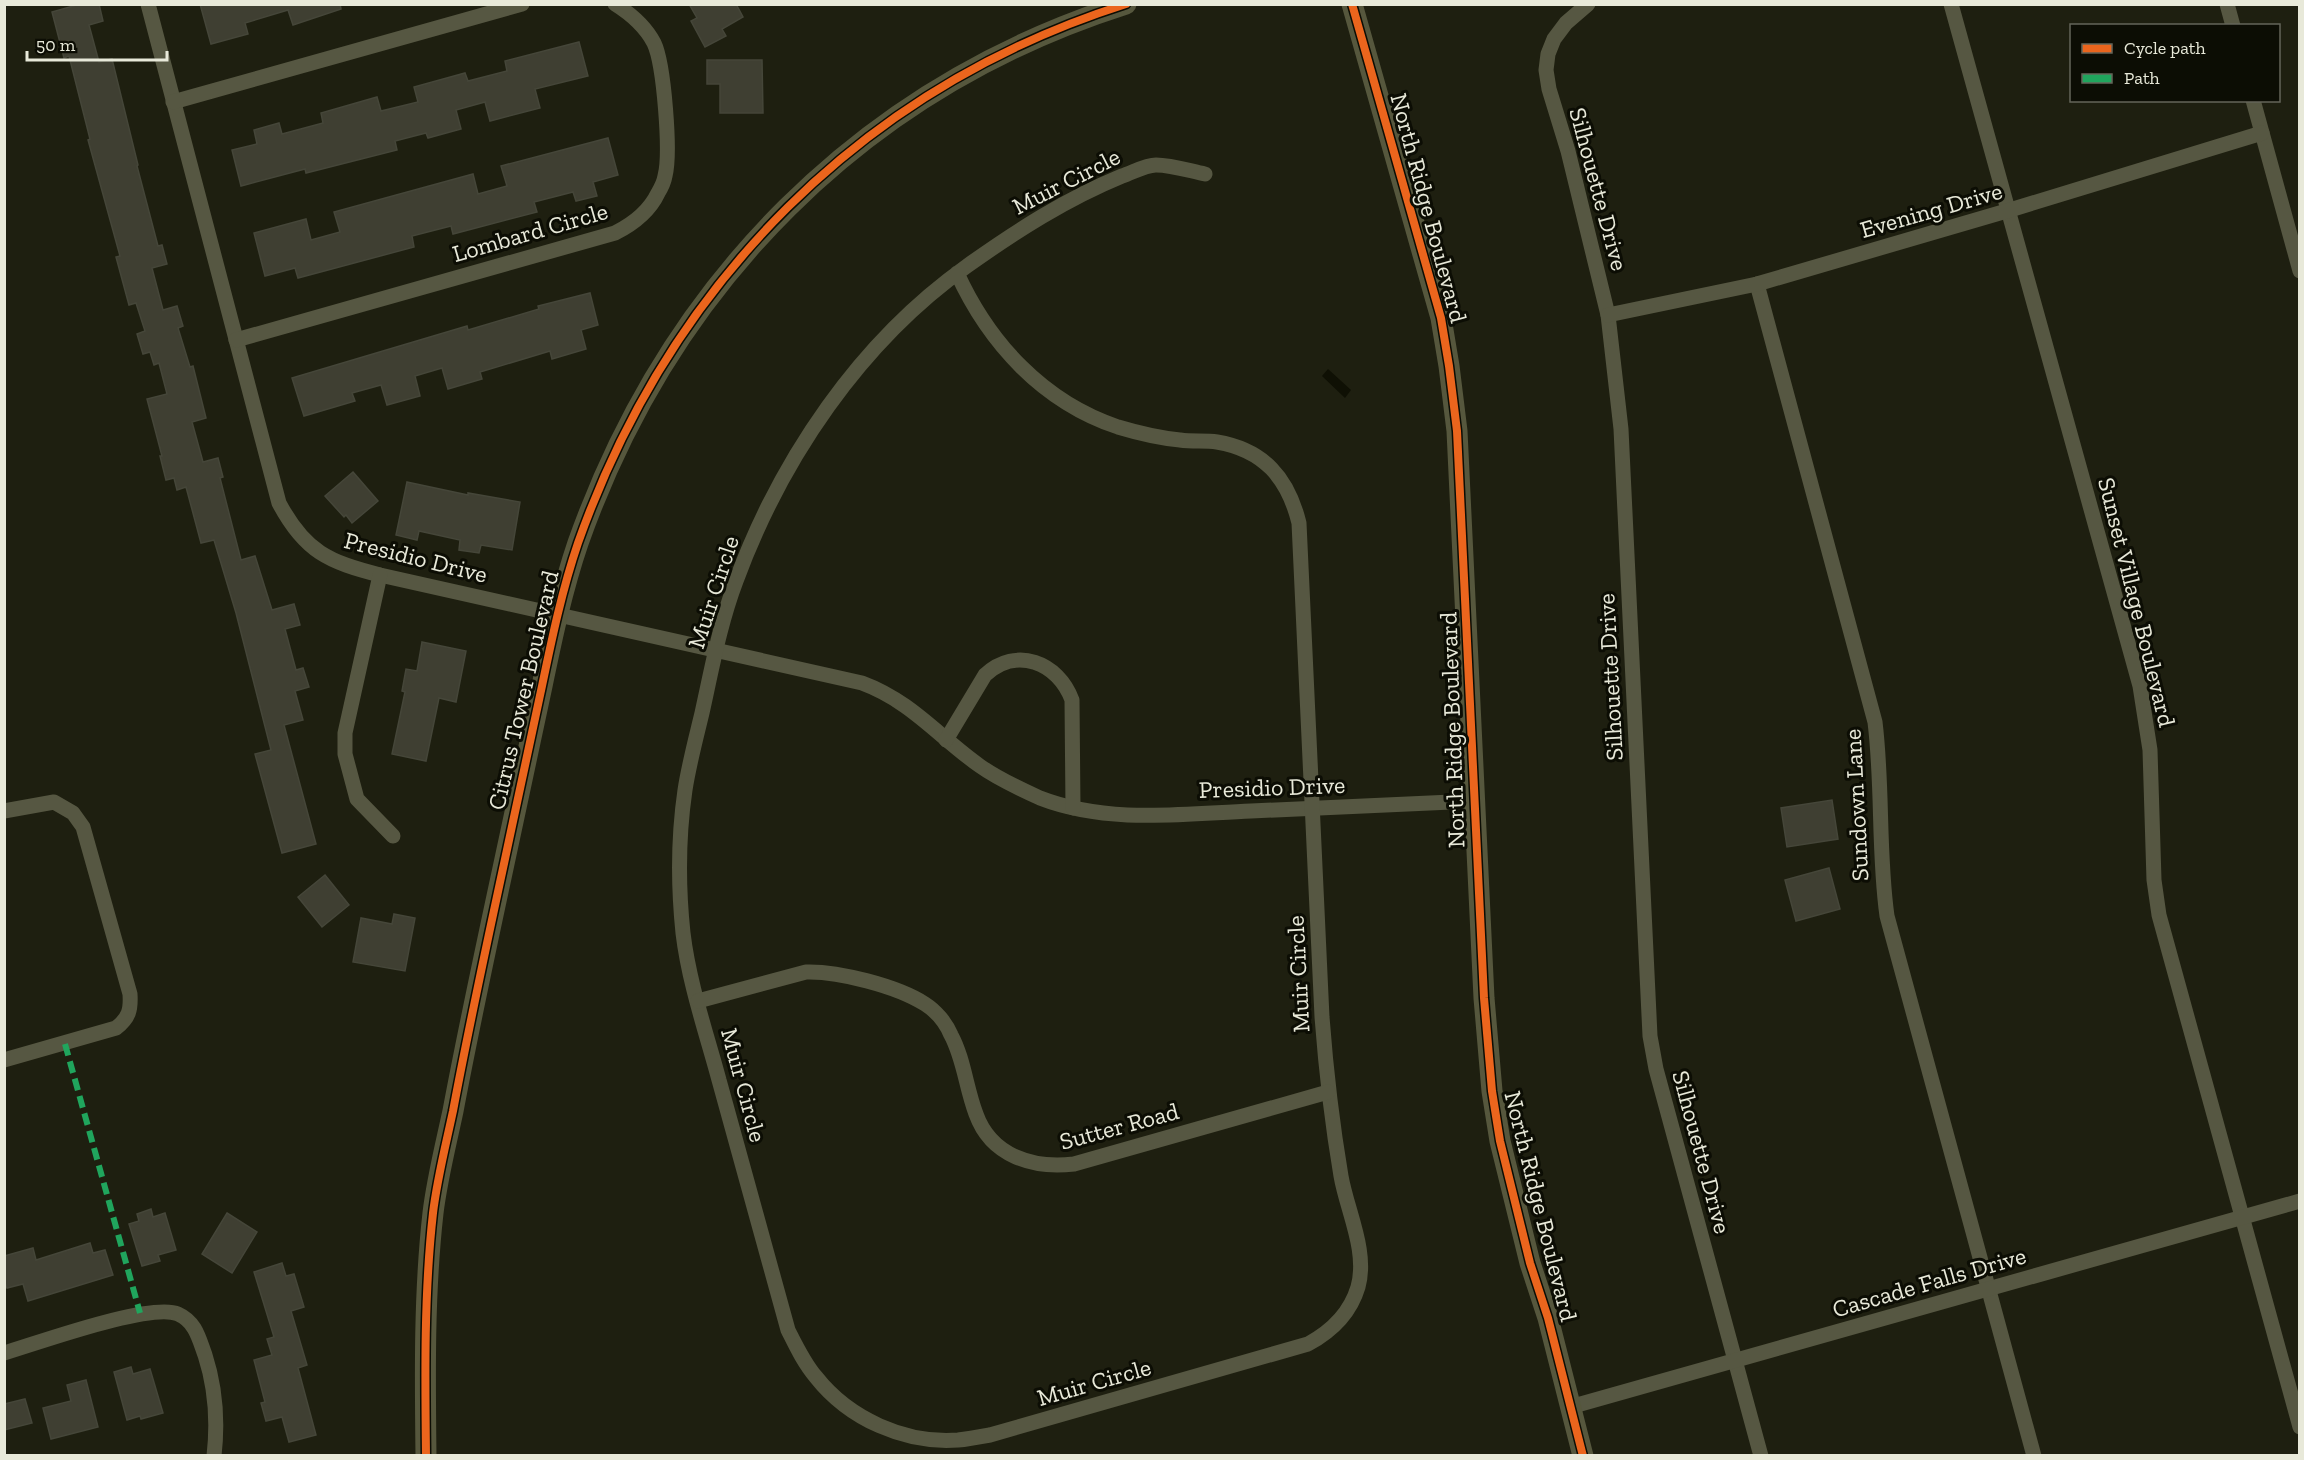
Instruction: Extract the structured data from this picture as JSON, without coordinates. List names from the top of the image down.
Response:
{
  "streets": {
    "main road": ["North Ridge Boulevard", "Citrus Tower Boulevard"],
    "street": [
      "Muir Circle",
      "Silhouette Drive",
      "Evening Drive",
      "Lombard Circle",
      "Presidio Drive",
      "Sunset Village Boulevard",
      "Sundown Lane",
      "Sutter Road",
      "Cascade Falls Drive"
    ]
  },
  "crossings": [
    ["Muir Circle", "Presidio Drive"],
    ["Muir Circle", "Sutter Road"],
    ["Silhouette Drive", "Evening Drive"],
    ["Silhouette Drive", "Cascade Falls Drive"],
    ["North Ridge Boulevard", "Presidio Drive"],
    ["North Ridge Boulevard", "Cascade Falls Drive"],
    ["Evening Drive", "Sunset Village Boulevard"],
    ["Evening Drive", "Sundown Lane"],
    ["Lombard Circle", "Presidio Drive"],
    ["Presidio Drive", "Citrus Tower Boulevard"],
    ["Sunset Village Boulevard", "Cascade Falls Drive"],
    ["Sundown Lane", "Cascade Falls Drive"]
  ],
  "legend": ["Cycle path", "Path"],
  "scale_bar": "50 m"
}
